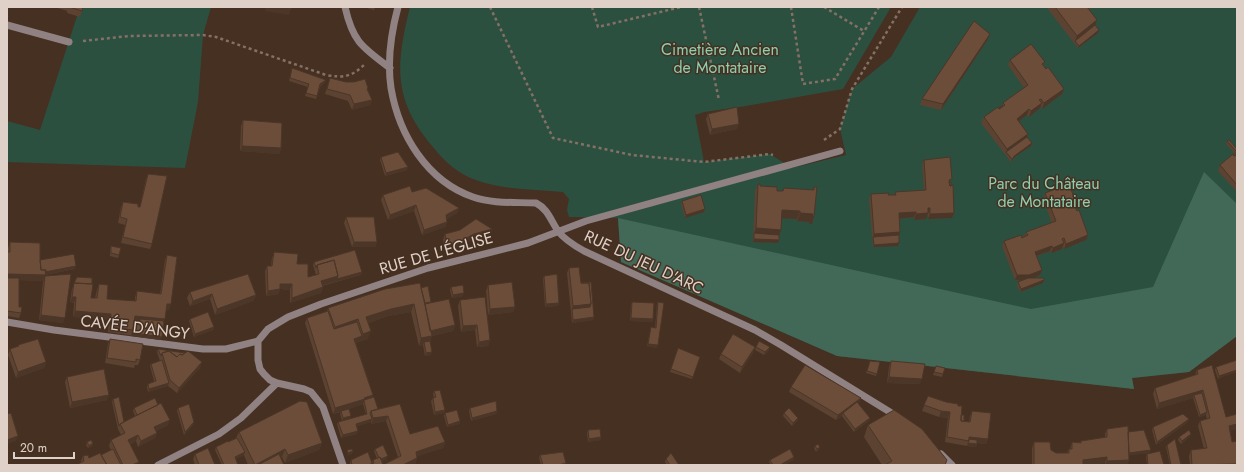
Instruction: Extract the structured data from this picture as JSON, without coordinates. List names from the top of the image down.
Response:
{
  "streets": {
    "street": ["RUE DE L'ÉGLISE", "RUE DU JEU D'ARC", "CAVÉE D'ANGY"]
  },
  "crossings": [
    ["RUE DE L'ÉGLISE", "RUE DU JEU D'ARC"],
    ["RUE DE L'ÉGLISE", "CAVÉE D'ANGY"]
  ],
  "parks": ["Cimetière Ancien de Montataire", "Parc du Château de Montataire"],
  "scale_bar": "20 m"
}
